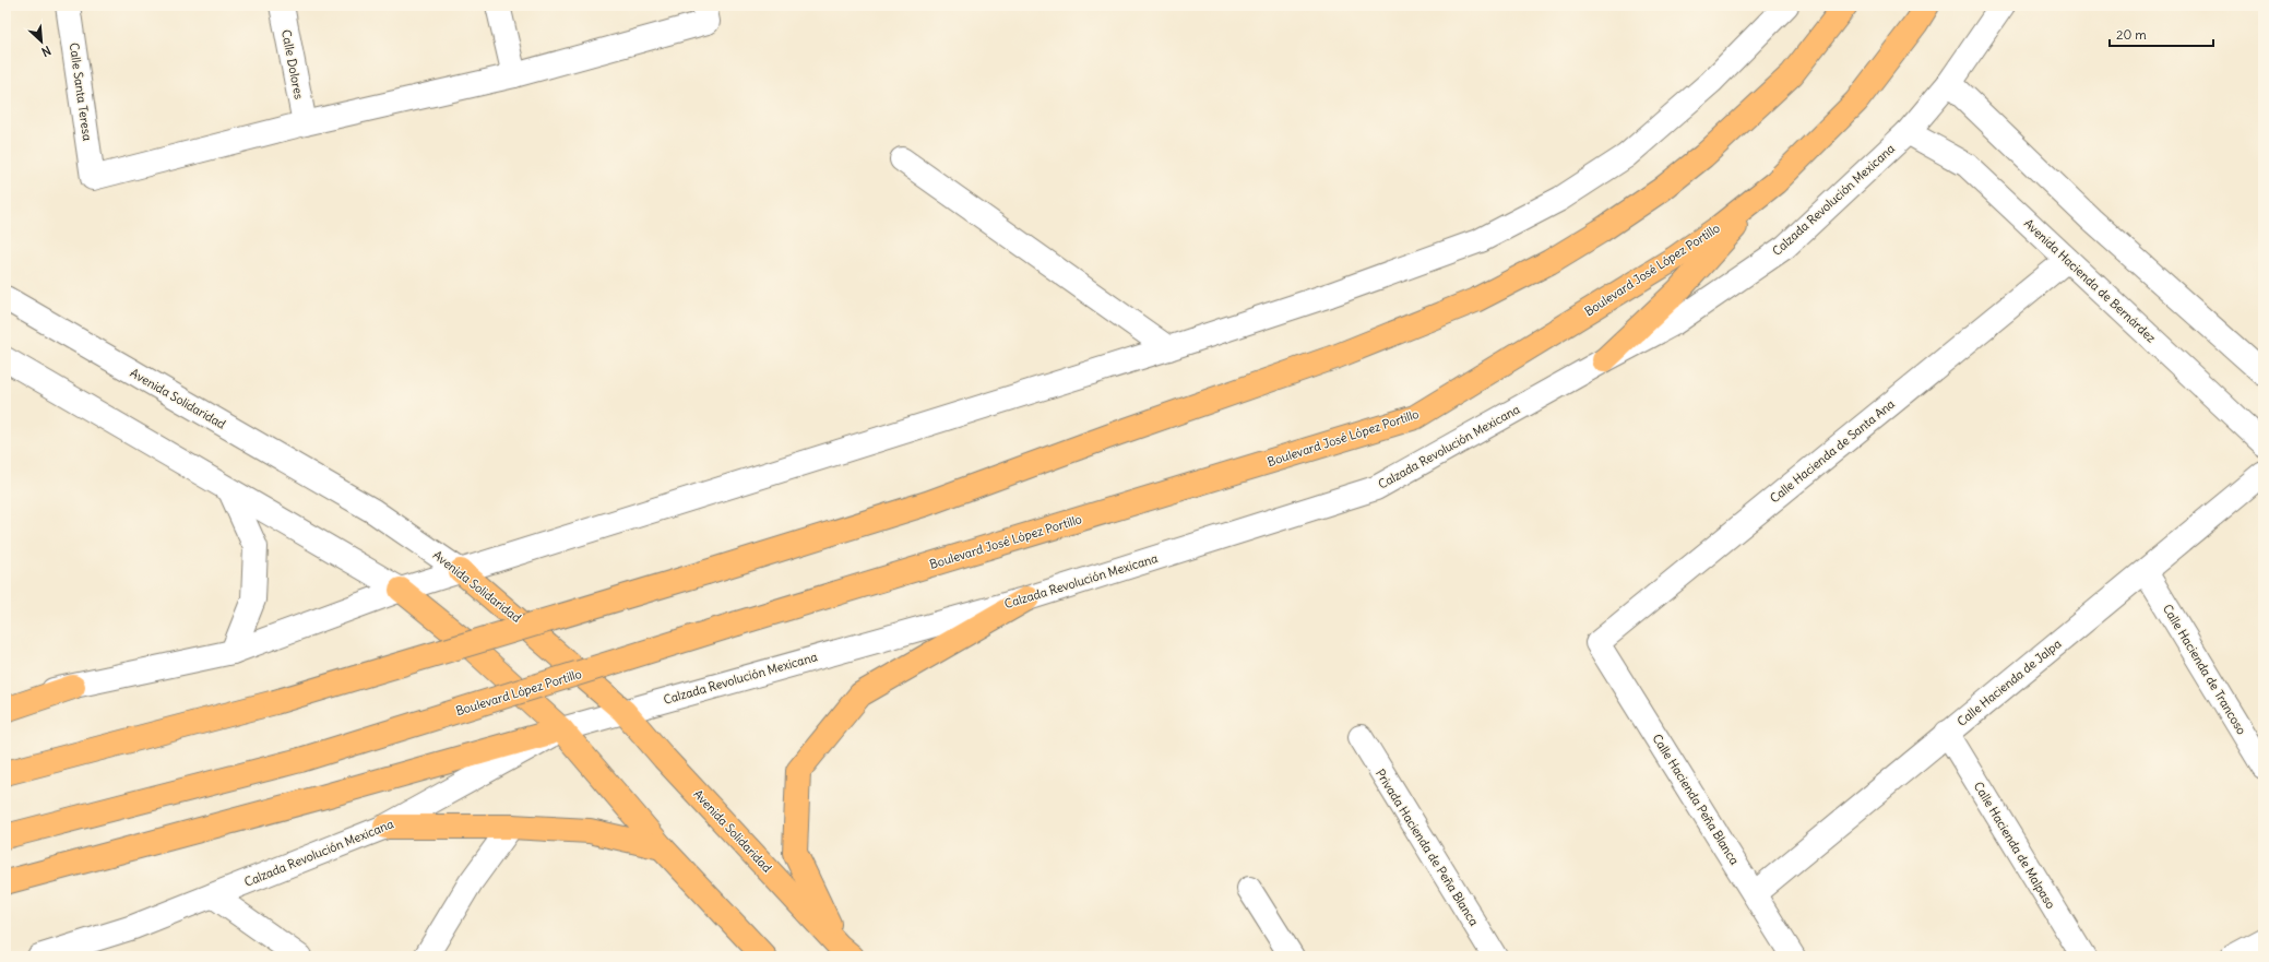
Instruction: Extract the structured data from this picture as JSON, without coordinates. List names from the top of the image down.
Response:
{
  "streets": {
    "main road": ["Boulevard José López Portillo", "Avenida Solidaridad", "Boulevard López Portillo"],
    "street": [
      "Calle Dolores",
      "Calle Santa Teresa",
      "Calzada Revolución Mexicana",
      "Avenida Hacienda de Bernárdez",
      "Calle Hacienda de Santa Ana",
      "Calle Hacienda de Trancoso",
      "Calle Hacienda de Jalpa",
      "Calle Hacienda Peña Blanca",
      "Calle Hacienda de Malpaso",
      "Privada Hacienda de Peña Blanca"
    ]
  },
  "crossings": [
    ["Calle Dolores", "Calle Santa Teresa"],
    ["Calzada Revolución Mexicana", "Avenida Hacienda de Bernárdez"],
    ["Calzada Revolución Mexicana", "Avenida Solidaridad"],
    ["Boulevard José López Portillo", "Boulevard López Portillo"],
    ["Avenida Hacienda de Bernárdez", "Calle Hacienda de Santa Ana"],
    ["Calle Hacienda de Santa Ana", "Calle Hacienda Peña Blanca"],
    ["Calle Hacienda de Trancoso", "Calle Hacienda de Jalpa"],
    ["Calle Hacienda de Jalpa", "Calle Hacienda Peña Blanca"],
    ["Calle Hacienda de Jalpa", "Calle Hacienda de Malpaso"]
  ],
  "scale_bar": "20 m",
  "north": "bottom right"
}
